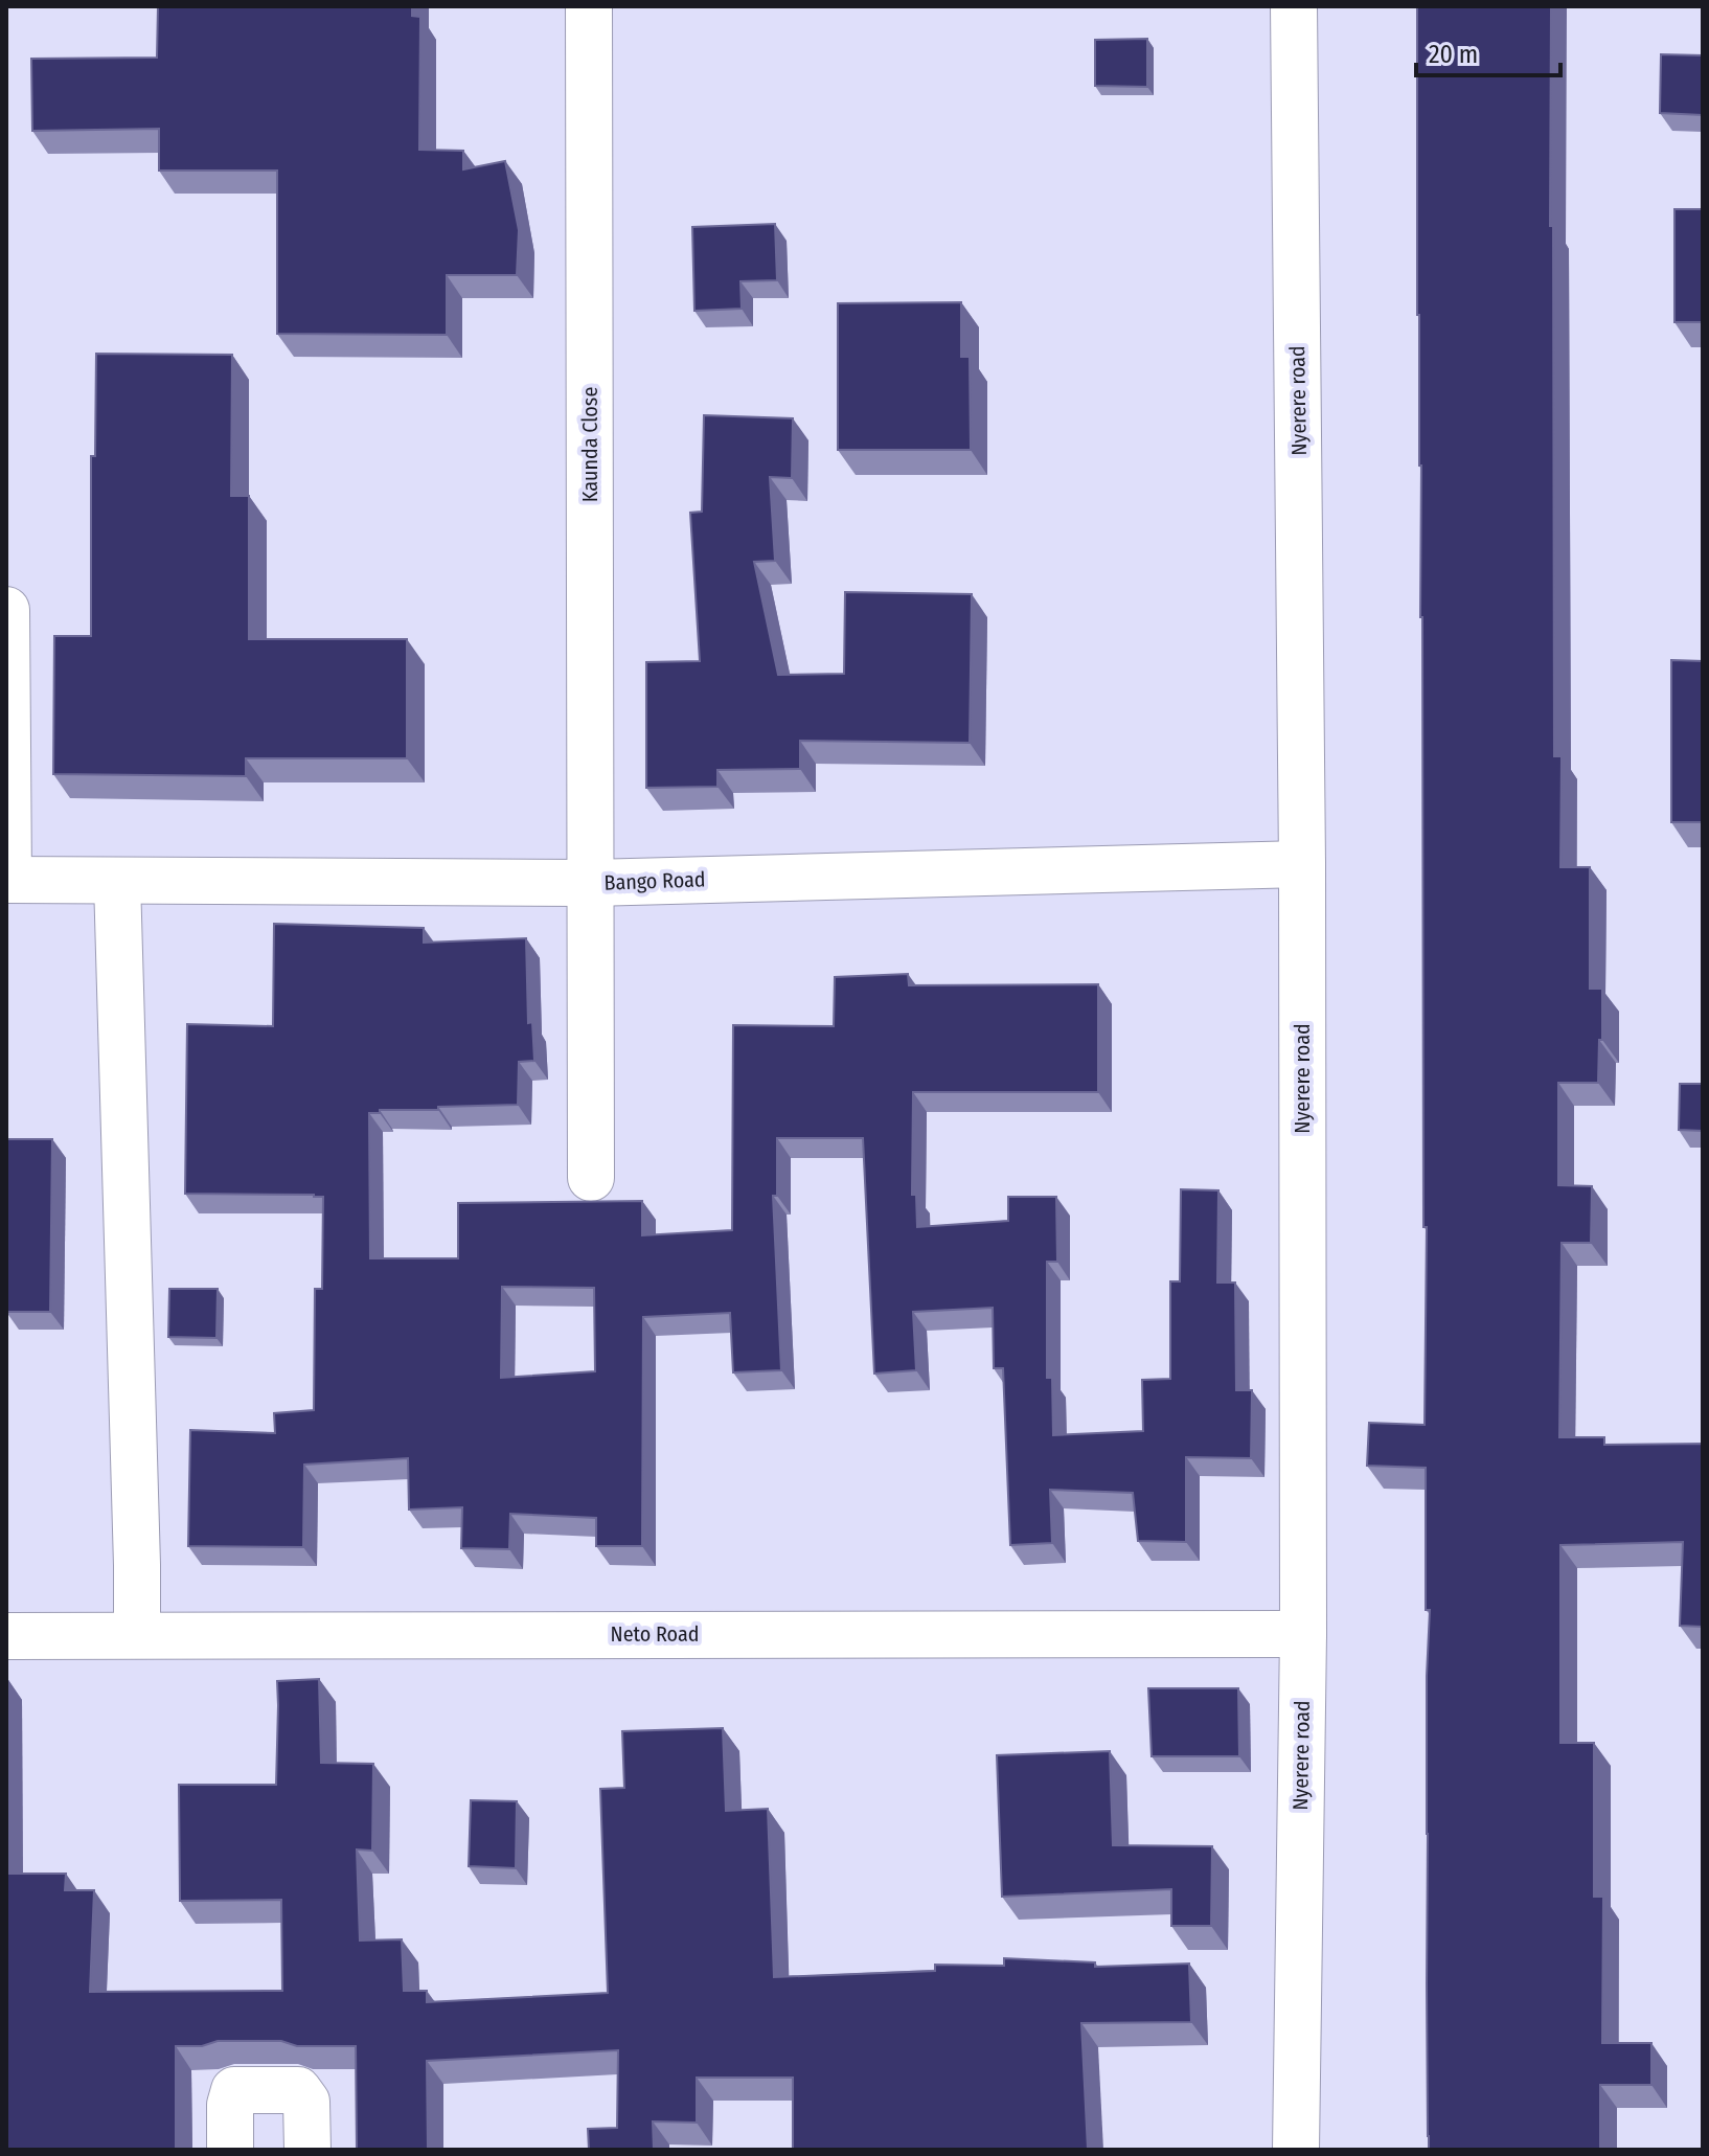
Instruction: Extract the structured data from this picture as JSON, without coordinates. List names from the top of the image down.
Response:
{
  "streets": {
    "street": [
      "Nyerere road",
      "Kaunda Close",
      "Bango Road",
      "Neto Road"
    ]
  },
  "crossings": [
    ["Nyerere road", "Bango Road"],
    ["Nyerere road", "Neto Road"],
    ["Kaunda Close", "Bango Road"]
  ],
  "scale_bar": "20 m"
}
